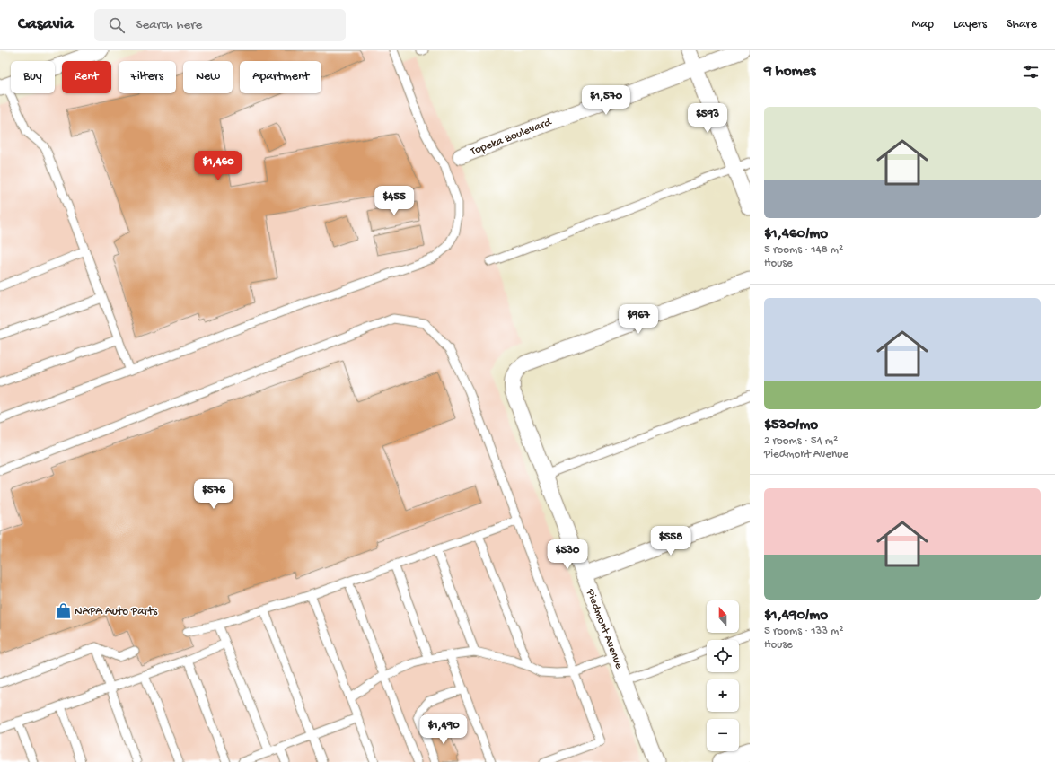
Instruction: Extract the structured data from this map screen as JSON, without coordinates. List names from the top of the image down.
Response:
{
  "streets": {
    "street": ["Topeka Boulevard", "Piedmont Avenue"]
  },
  "places": {
    "shop": ["NAPA Auto Parts"]
  },
  "north": "top",
  "page": {
    "header": "Casavia",
    "search": "Search here",
    "nav": ["Map", "Layers", "Share"],
    "heading": "9 homes",
    "chip": [
      "Buy",
      "Rent",
      "Filters",
      "New",
      "Apartment"
    ],
    "price": [
      "$1,570",
      "$593",
      "$1,460",
      "$455",
      "$967",
      "$576",
      "$558",
      "$530",
      "$1,490"
    ],
    "list": [
      {
        "name": "$1,460/mo",
        "note": "5 rooms · 148 m² · House"
      },
      {
        "name": "$530/mo",
        "note": "2 rooms · 54 m² · Piedmont Avenue"
      },
      {
        "name": "$1,490/mo",
        "note": "5 rooms · 133 m² · House"
      }
    ],
    "map_buttons": ["+", "−"]
  }
}
